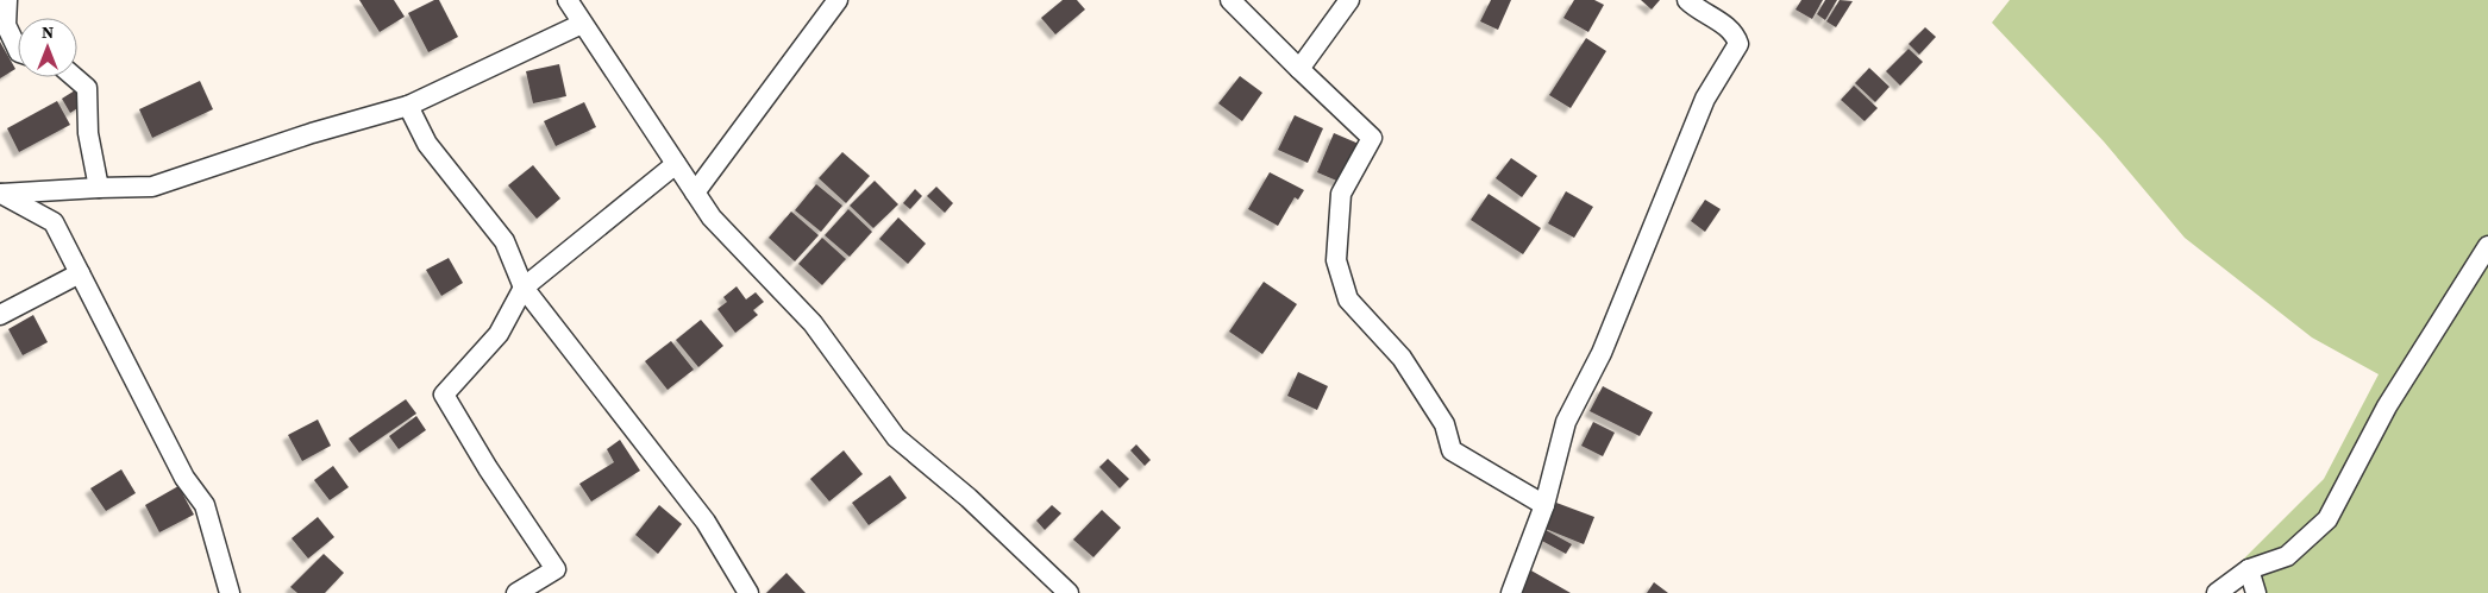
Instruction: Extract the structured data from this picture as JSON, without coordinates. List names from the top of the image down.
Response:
{
  "north": "top"
}
